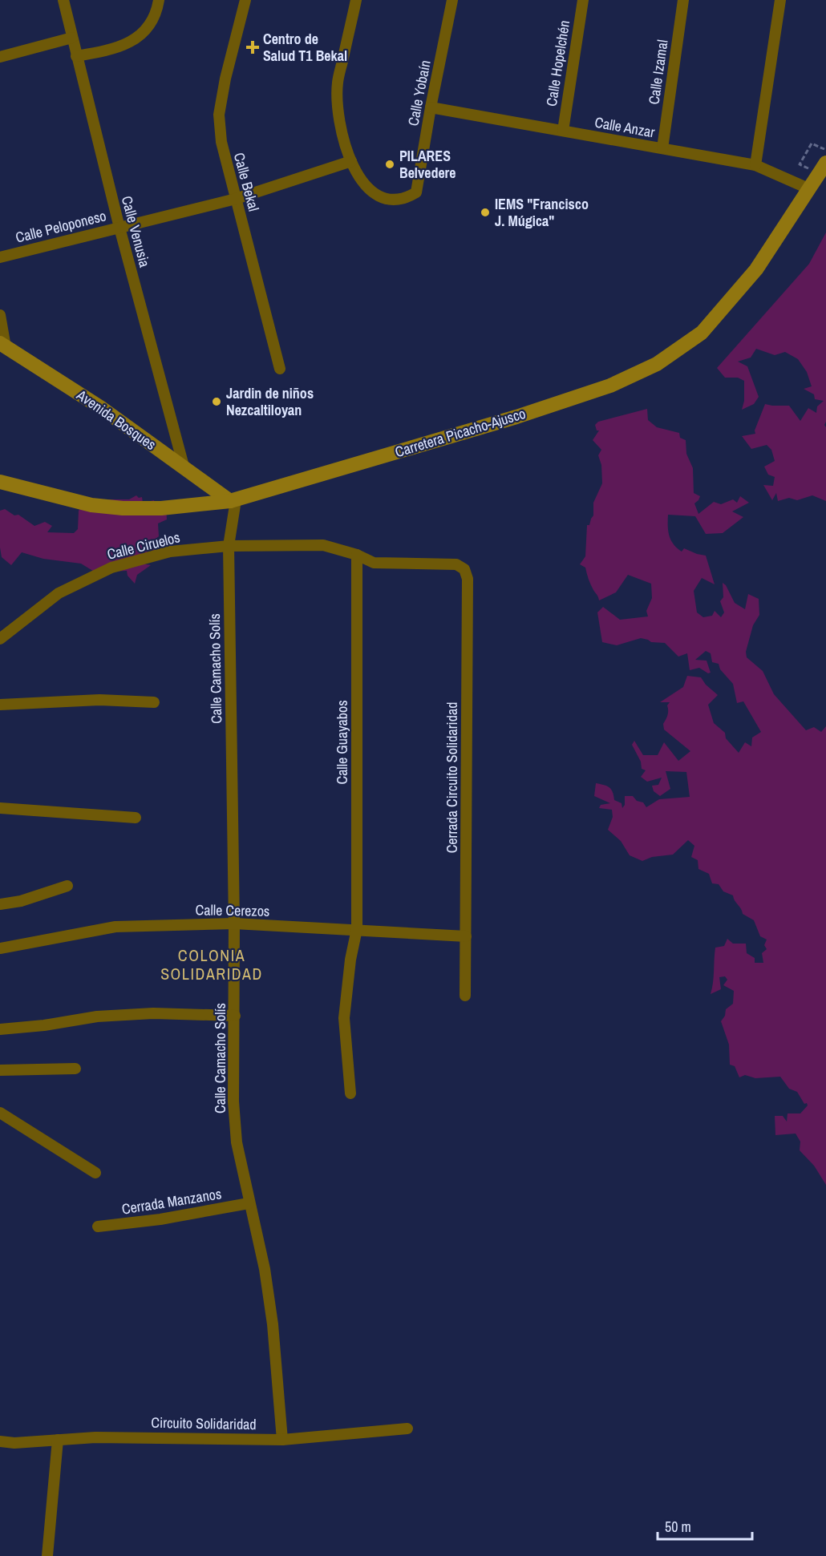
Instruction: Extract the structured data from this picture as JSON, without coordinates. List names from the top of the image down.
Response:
{
  "streets": {
    "main road": ["Avenida Bosques", "Carretera Picacho-Ajusco"],
    "street": [
      "Calle Hopelchén",
      "Calle Izamal",
      "Calle Yobaín",
      "Calle Anzar",
      "Calle Bekal",
      "Calle Peloponeso",
      "Calle Venusia",
      "Calle Ciruelos",
      "Calle Camacho Solís",
      "Calle Guayabos",
      "Cerrada Circuito Solidaridad",
      "Calle Cerezos",
      "Cerrada Manzanos",
      "Circuito Solidaridad"
    ]
  },
  "crossings": [
    ["Calle Hopelchén", "Calle Anzar"],
    ["Calle Izamal", "Calle Anzar"],
    ["Calle Yobaín", "Calle Anzar"],
    ["Calle Yobaín", "Calle Peloponeso"],
    ["Calle Anzar", "Carretera Picacho-Ajusco"],
    ["Calle Bekal", "Calle Peloponeso"],
    ["Calle Peloponeso", "Calle Venusia"],
    ["Calle Venusia", "Avenida Bosques"],
    ["Avenida Bosques", "Carretera Picacho-Ajusco"],
    ["Avenida Bosques", "Calle Camacho Solís"],
    ["Carretera Picacho-Ajusco", "Calle Camacho Solís"],
    ["Calle Ciruelos", "Calle Camacho Solís"],
    ["Calle Ciruelos", "Calle Guayabos"],
    ["Calle Ciruelos", "Cerrada Circuito Solidaridad"],
    ["Calle Camacho Solís", "Calle Cerezos"],
    ["Calle Camacho Solís", "Cerrada Manzanos"],
    ["Calle Camacho Solís", "Circuito Solidaridad"],
    ["Calle Guayabos", "Calle Cerezos"],
    ["Cerrada Circuito Solidaridad", "Calle Cerezos"]
  ],
  "districts": ["COLONIA SOLIDARIDAD"],
  "places": {
    "health": ["Centro de Salud T1 Bekal"],
    "other": ["PILARES Belvedere", "IEMS \"Francisco J. Múgica\"", "Jardin de niños Nezcaltiloyan"]
  },
  "scale_bar": "50 m"
}
